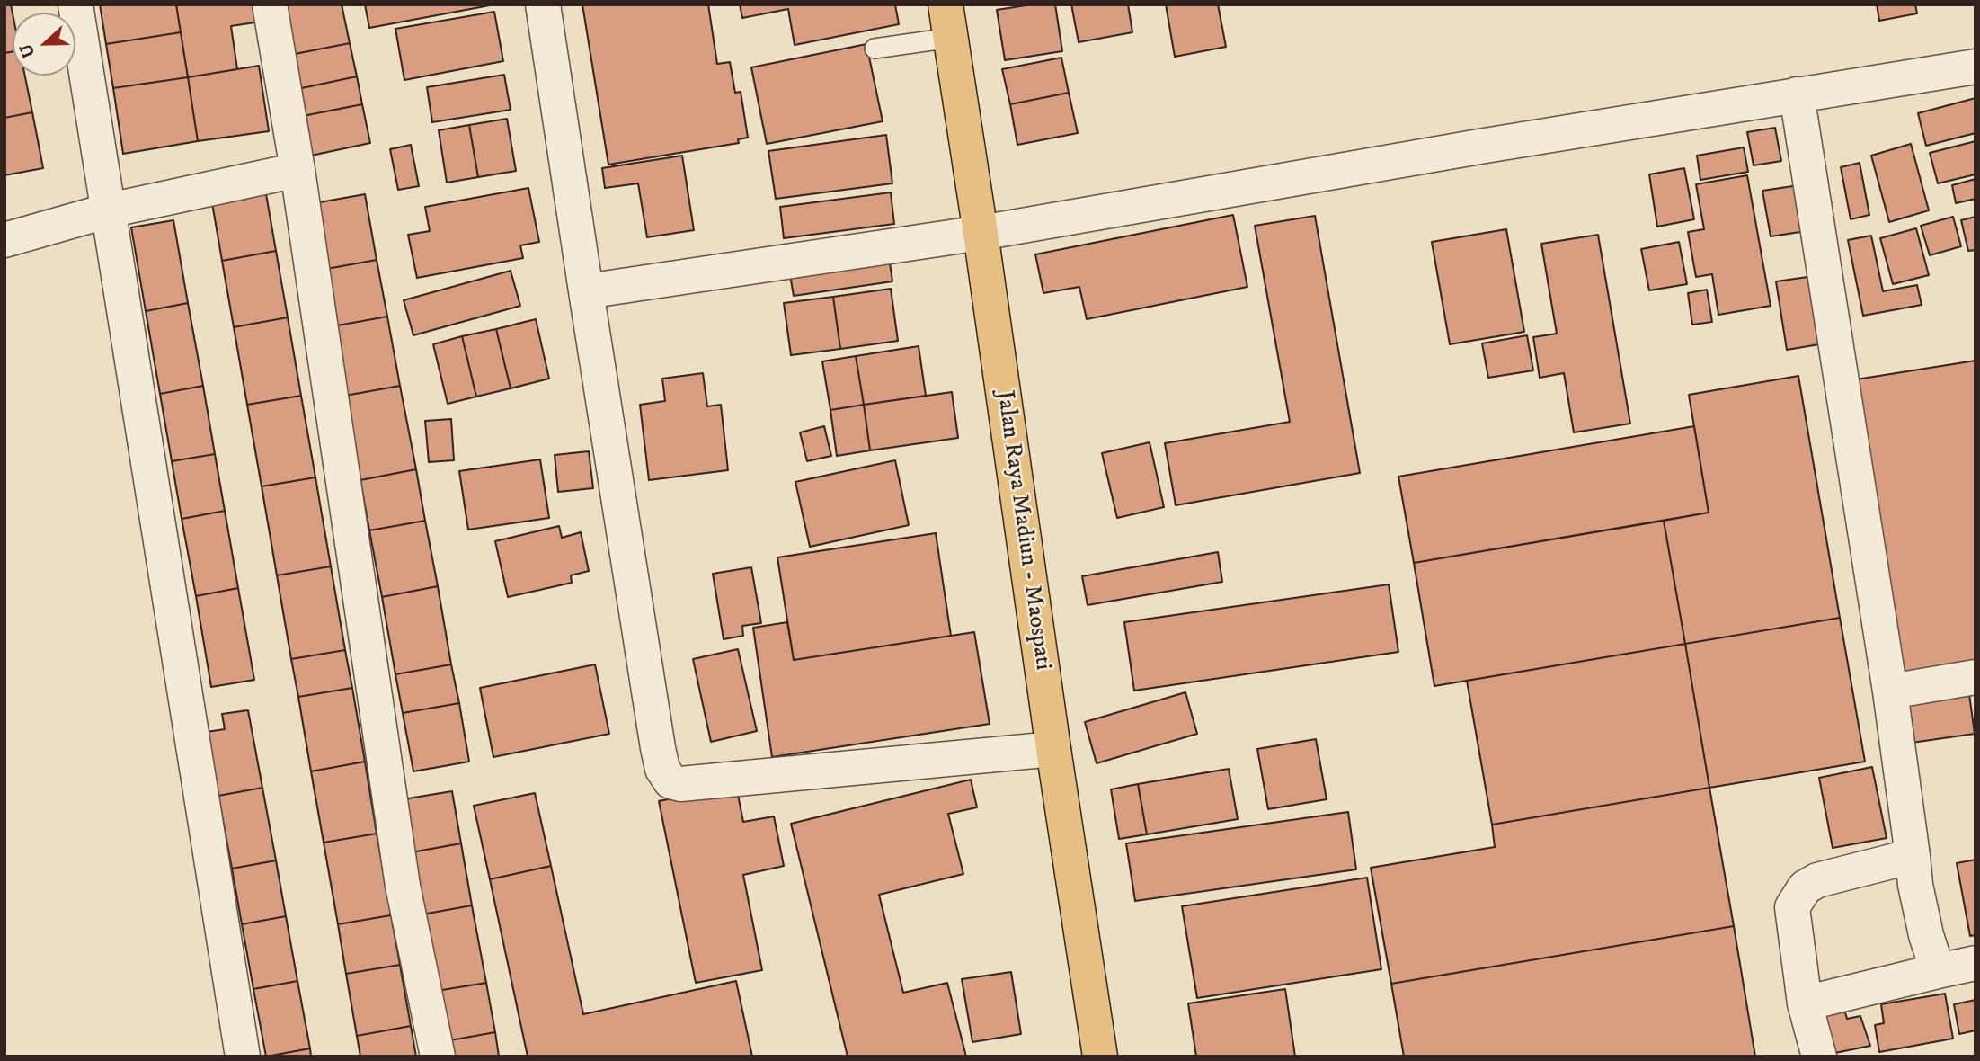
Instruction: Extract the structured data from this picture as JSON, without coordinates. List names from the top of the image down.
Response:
{
  "streets": {
    "highway": ["Jalan Raya Madiun - Maospati"]
  },
  "north": "left"
}
